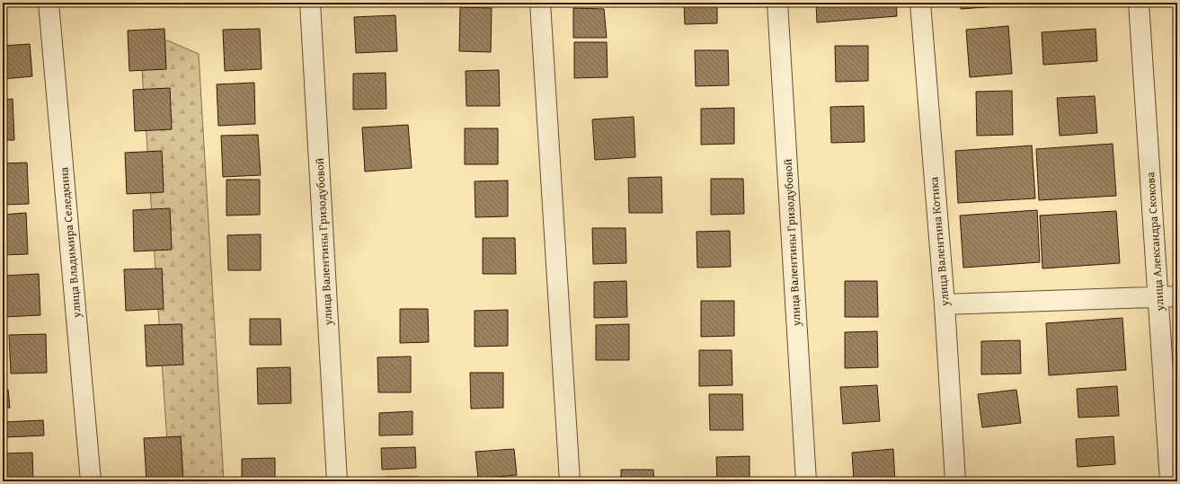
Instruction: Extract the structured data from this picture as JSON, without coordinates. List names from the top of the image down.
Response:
{
  "streets": {
    "street": [
      "улица Валентины Гризодубовой",
      "улица Валентина Котика",
      "улица Александра Скокова",
      "улица Владимира Селедкина"
    ]
  }
}
